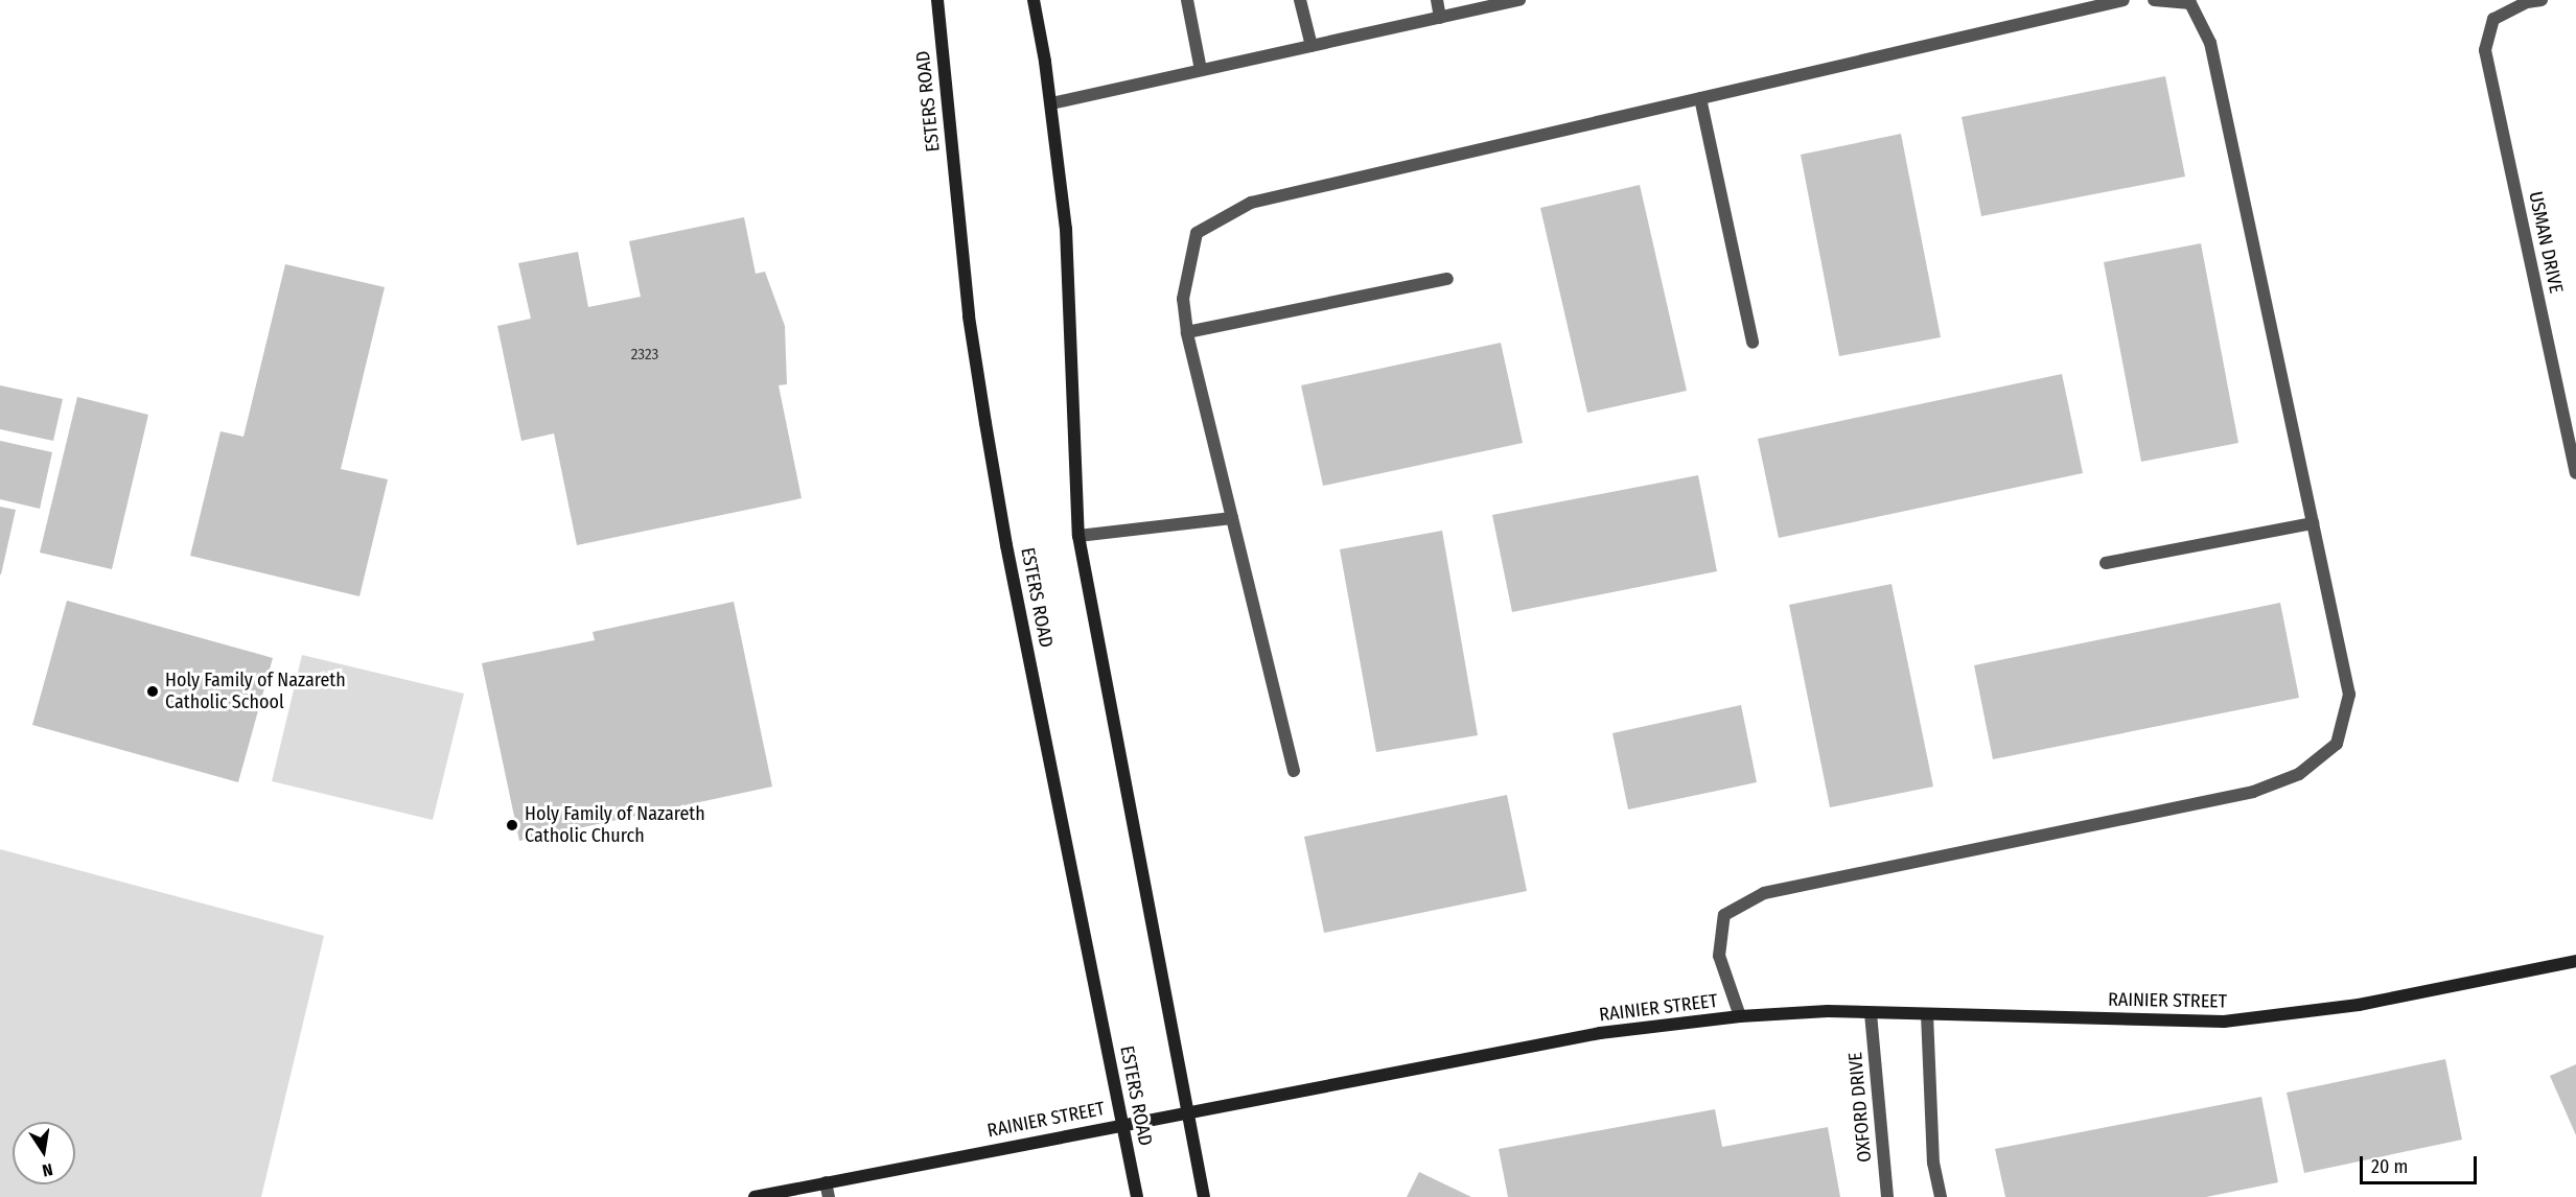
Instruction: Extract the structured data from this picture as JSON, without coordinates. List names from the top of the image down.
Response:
{
  "streets": {
    "main road": ["ESTERS ROAD", "RAINIER STREET"],
    "street": ["USMAN DRIVE", "OXFORD DRIVE"]
  },
  "crossings": [
    ["ESTERS ROAD", "RAINIER STREET"],
    ["RAINIER STREET", "OXFORD DRIVE"]
  ],
  "places": ["Holy Family of Nazareth Catholic School", "Holy Family of Nazareth Catholic Church"],
  "house_numbers": ["2323"],
  "scale_bar": "20 m",
  "north": "bottom"
}
